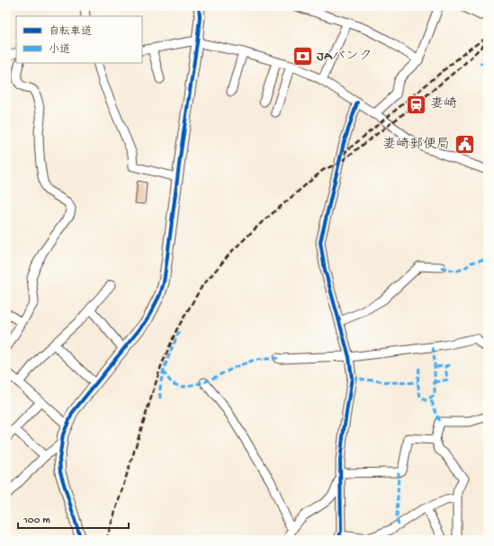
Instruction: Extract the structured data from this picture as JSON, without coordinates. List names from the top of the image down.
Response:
{
  "places": {
    "bank": ["JAバンク"],
    "station": ["妻崎"],
    "public building": ["妻崎郵便局"]
  },
  "legend": ["自転車道", "小道"],
  "scale_bar": "100 m"
}
